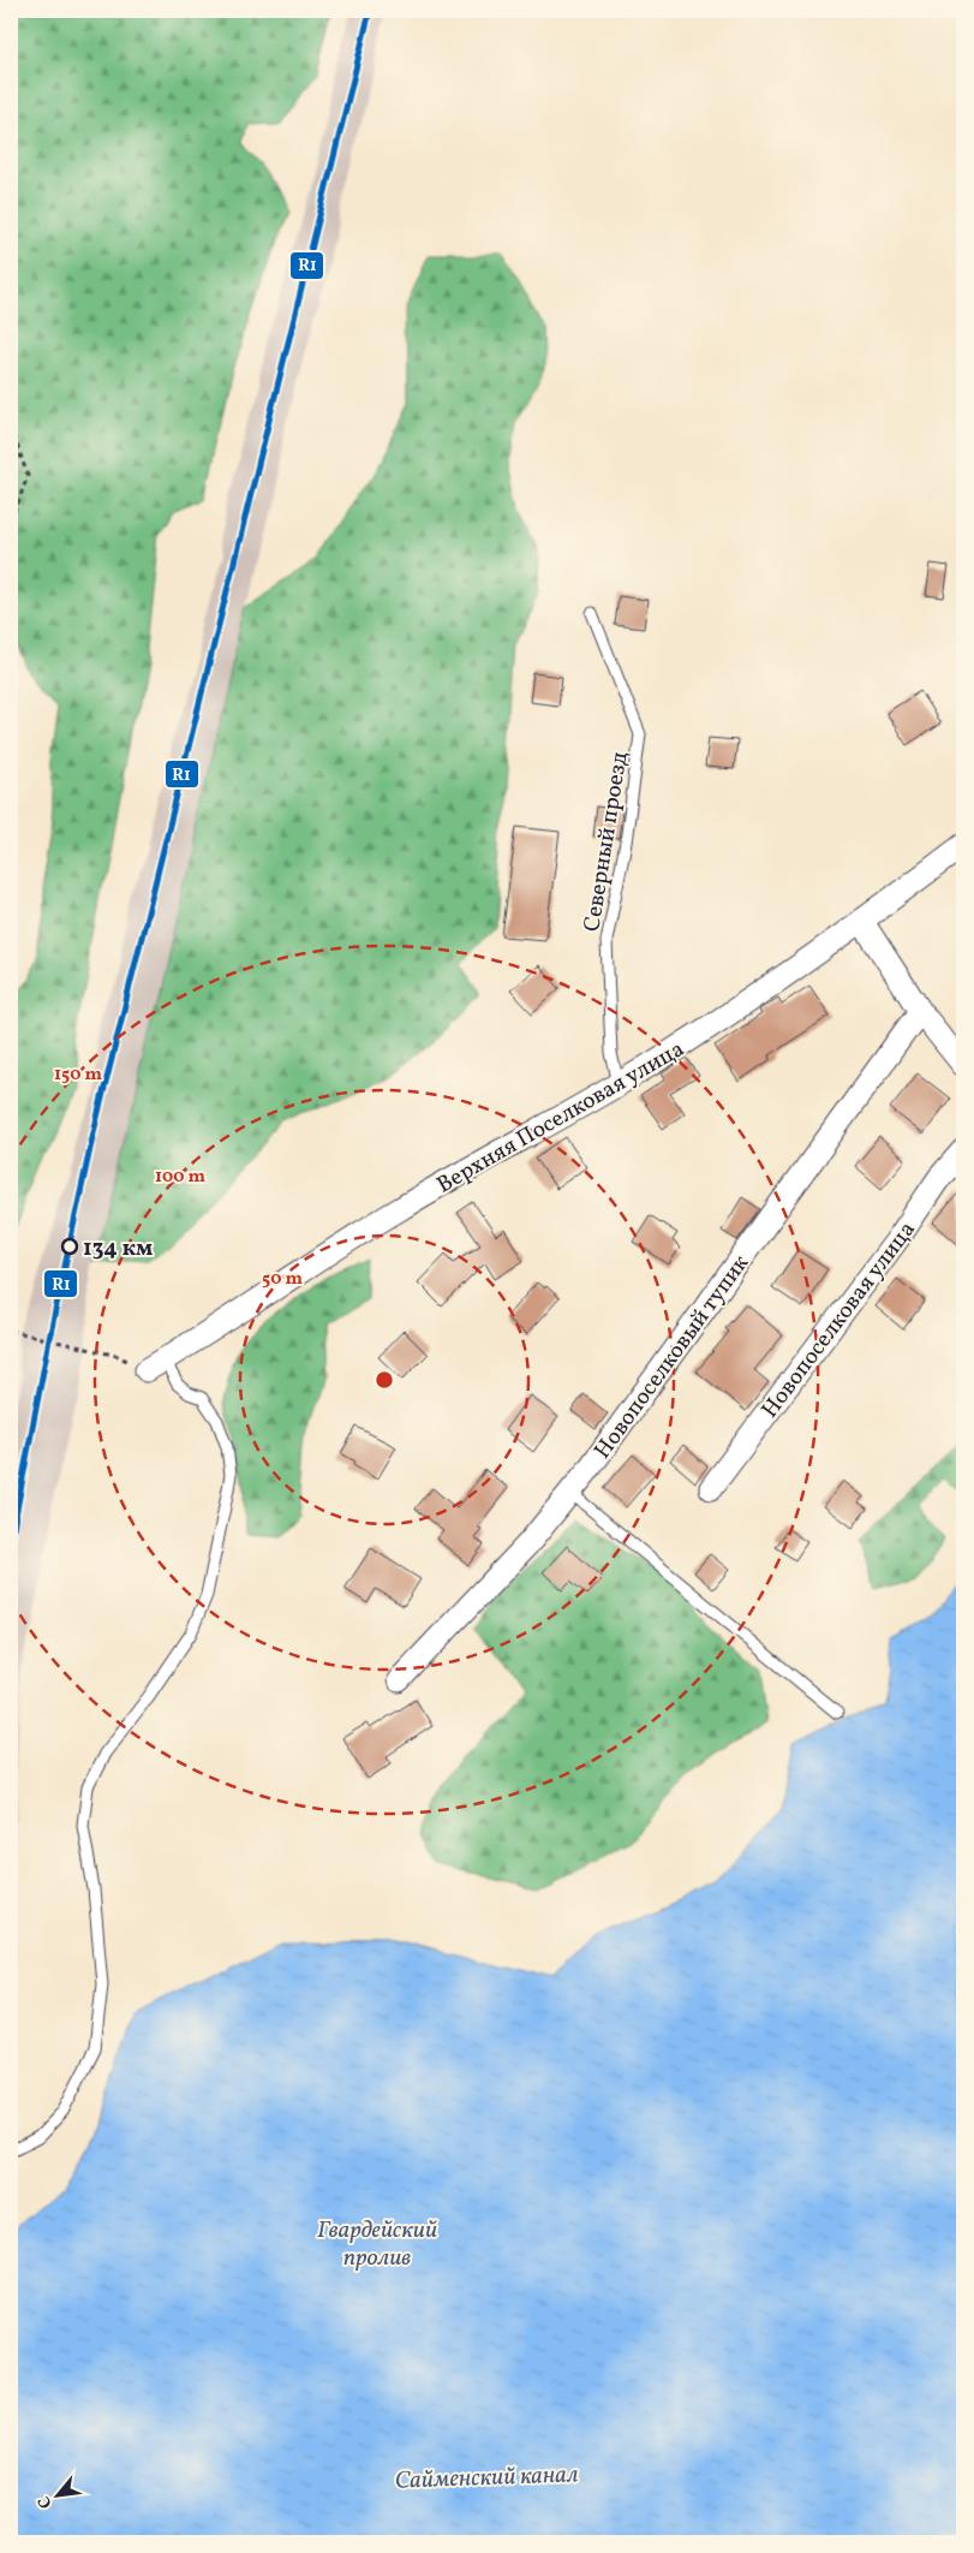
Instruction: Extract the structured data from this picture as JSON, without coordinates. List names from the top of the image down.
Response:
{
  "streets": {
    "street": ["Верхняя Поселковая улица", "Новопоселковая улица", "Новопоселковый тупик"],
    "lane": ["Северный проезд"]
  },
  "crossings": [
    ["Северный проезд", "Верхняя Поселковая улица"]
  ],
  "water": ["Гвардейский пролив", "Сайменский канал"],
  "places": ["134 км"],
  "lines": ["transit line R1"],
  "north": "bottom left",
  "rings": ["150 m", "100 m", "50 m"]
}
